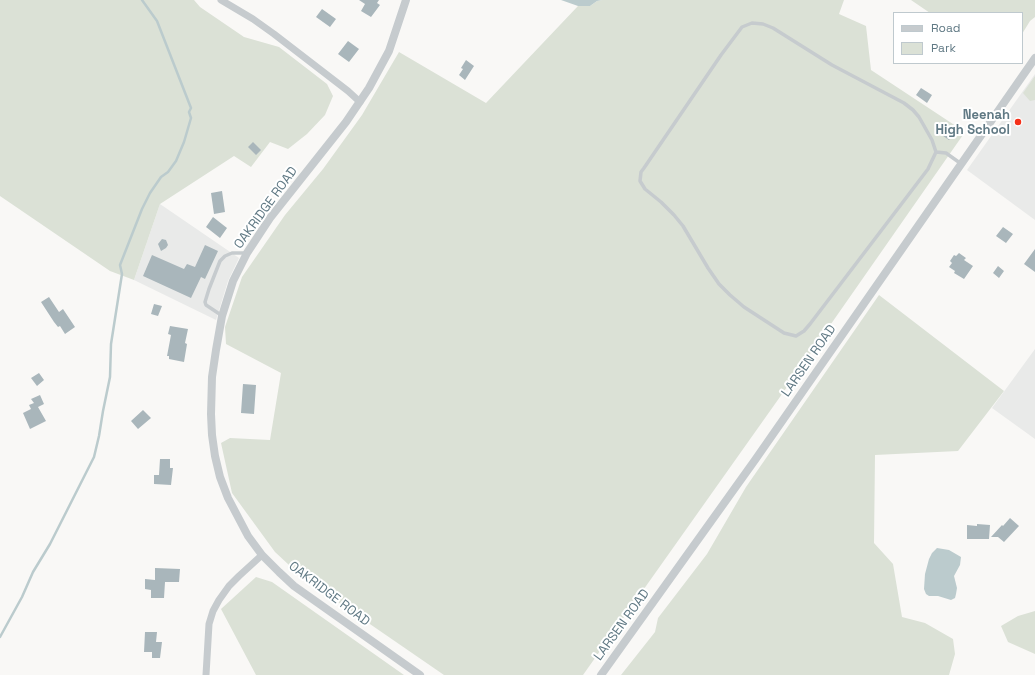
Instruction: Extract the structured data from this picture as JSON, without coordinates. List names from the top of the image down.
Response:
{
  "streets": {
    "street": ["OAKRIDGE ROAD", "LARSEN ROAD"]
  },
  "places": ["Neenah High School"],
  "legend": ["Road", "Park"]
}
